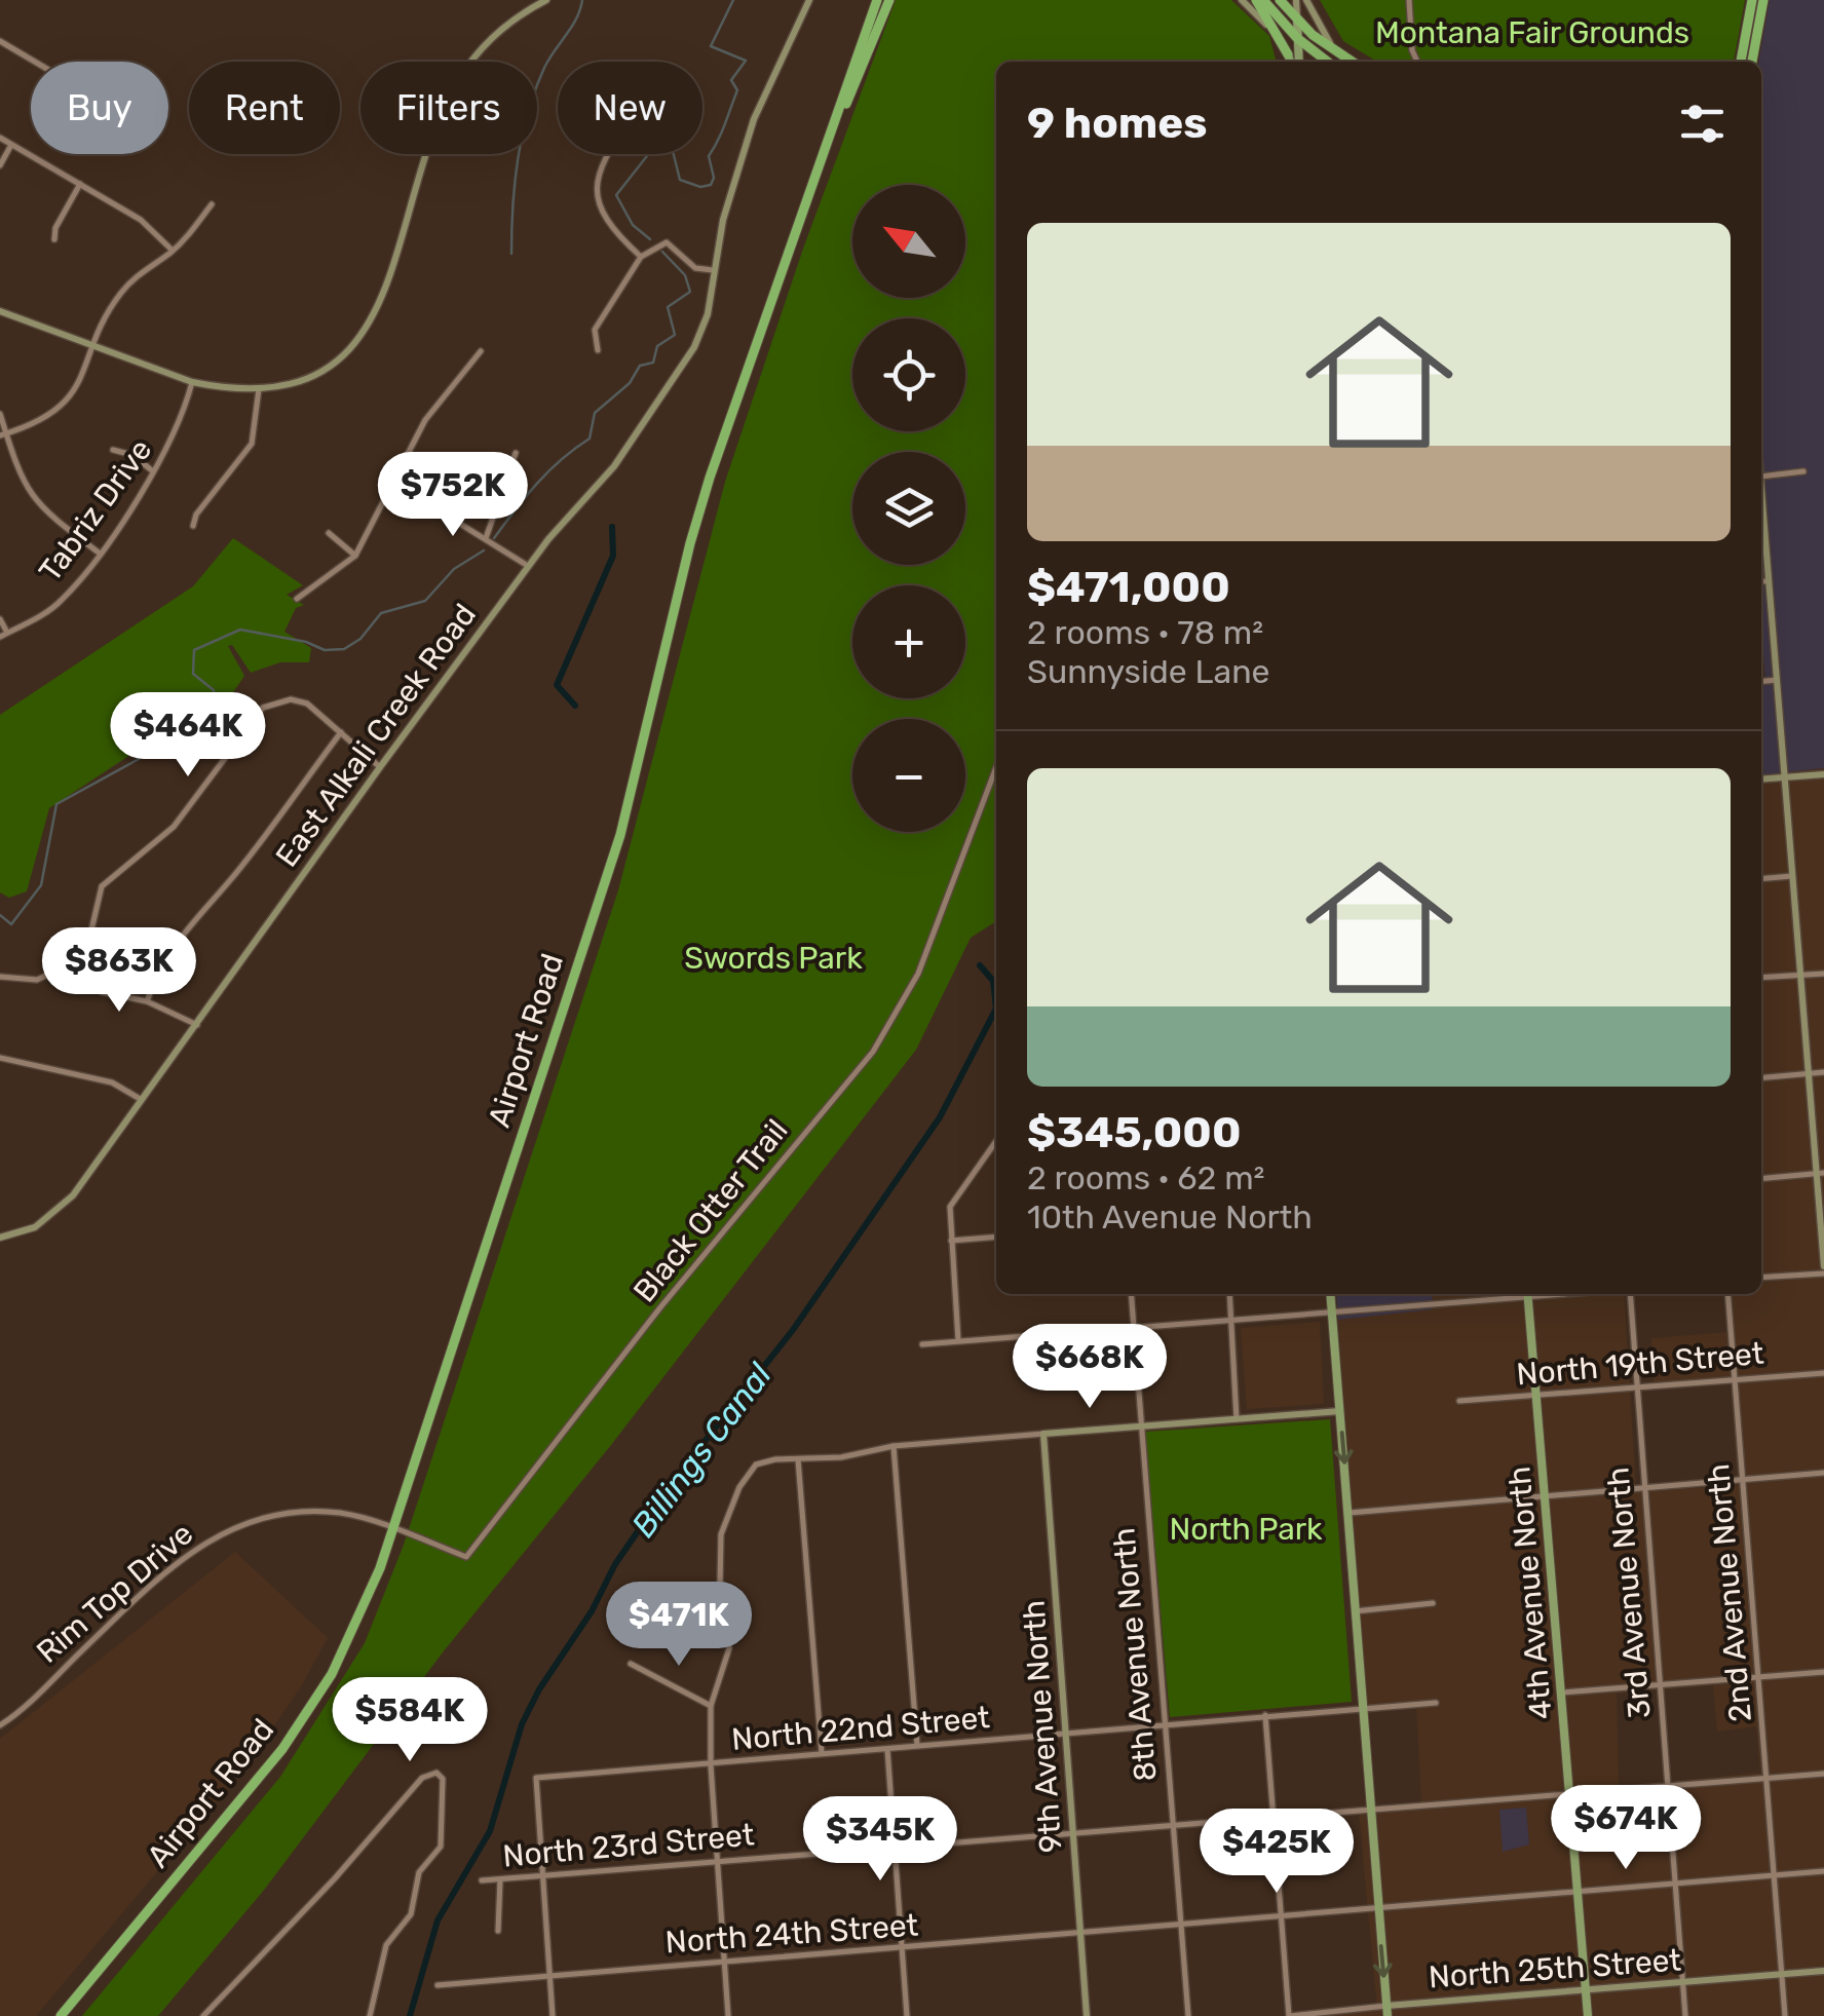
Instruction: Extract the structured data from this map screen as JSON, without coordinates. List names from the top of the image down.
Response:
{
  "streets": {
    "highway": ["Airport Road"],
    "main road": ["4th Avenue North"],
    "street": [
      "Tabriz Drive",
      "East Alkali Creek Road",
      "Black Otter Trail",
      "North 19th Street",
      "Rim Top Drive",
      "3rd Avenue North",
      "2nd Avenue North",
      "8th Avenue North",
      "9th Avenue North",
      "North 22nd Street",
      "North 23rd Street",
      "North 24th Street",
      "North 25th Street"
    ]
  },
  "crossings": [
    ["Airport Road", "Black Otter Trail"],
    ["Airport Road", "Rim Top Drive"],
    ["Black Otter Trail", "Rim Top Drive"],
    ["North 19th Street", "4th Avenue North"],
    ["North 19th Street", "3rd Avenue North"],
    ["North 19th Street", "2nd Avenue North"],
    ["4th Avenue North", "North 23rd Street"],
    ["4th Avenue North", "North 24th Street"],
    ["4th Avenue North", "North 25th Street"],
    ["3rd Avenue North", "North 23rd Street"],
    ["3rd Avenue North", "North 24th Street"],
    ["3rd Avenue North", "North 25th Street"],
    ["2nd Avenue North", "North 23rd Street"],
    ["2nd Avenue North", "North 24th Street"],
    ["2nd Avenue North", "North 25th Street"],
    ["8th Avenue North", "North 22nd Street"],
    ["8th Avenue North", "North 23rd Street"],
    ["8th Avenue North", "North 24th Street"],
    ["9th Avenue North", "North 22nd Street"],
    ["9th Avenue North", "North 23rd Street"],
    ["9th Avenue North", "North 24th Street"],
    ["North 22nd Street", "North 23rd Street"]
  ],
  "water": ["Billings Canal"],
  "parks": ["Montana Fair Grounds", "Swords Park", "North Park"],
  "north": "top left",
  "page": {
    "chip": [
      "Buy",
      "Rent",
      "Filters",
      "New"
    ],
    "heading": "9 homes",
    "map_buttons": ["+", "−"],
    "list": [
      {
        "name": "$471,000",
        "note": "2 rooms · 78 m² · Sunnyside Lane"
      },
      {
        "name": "$345,000",
        "note": "2 rooms · 62 m² · 10th Avenue North"
      }
    ],
    "price": [
      "$752K",
      "$464K",
      "$863K",
      "$668K",
      "$471K",
      "$584K",
      "$674K",
      "$345K",
      "$425K"
    ]
  }
}
